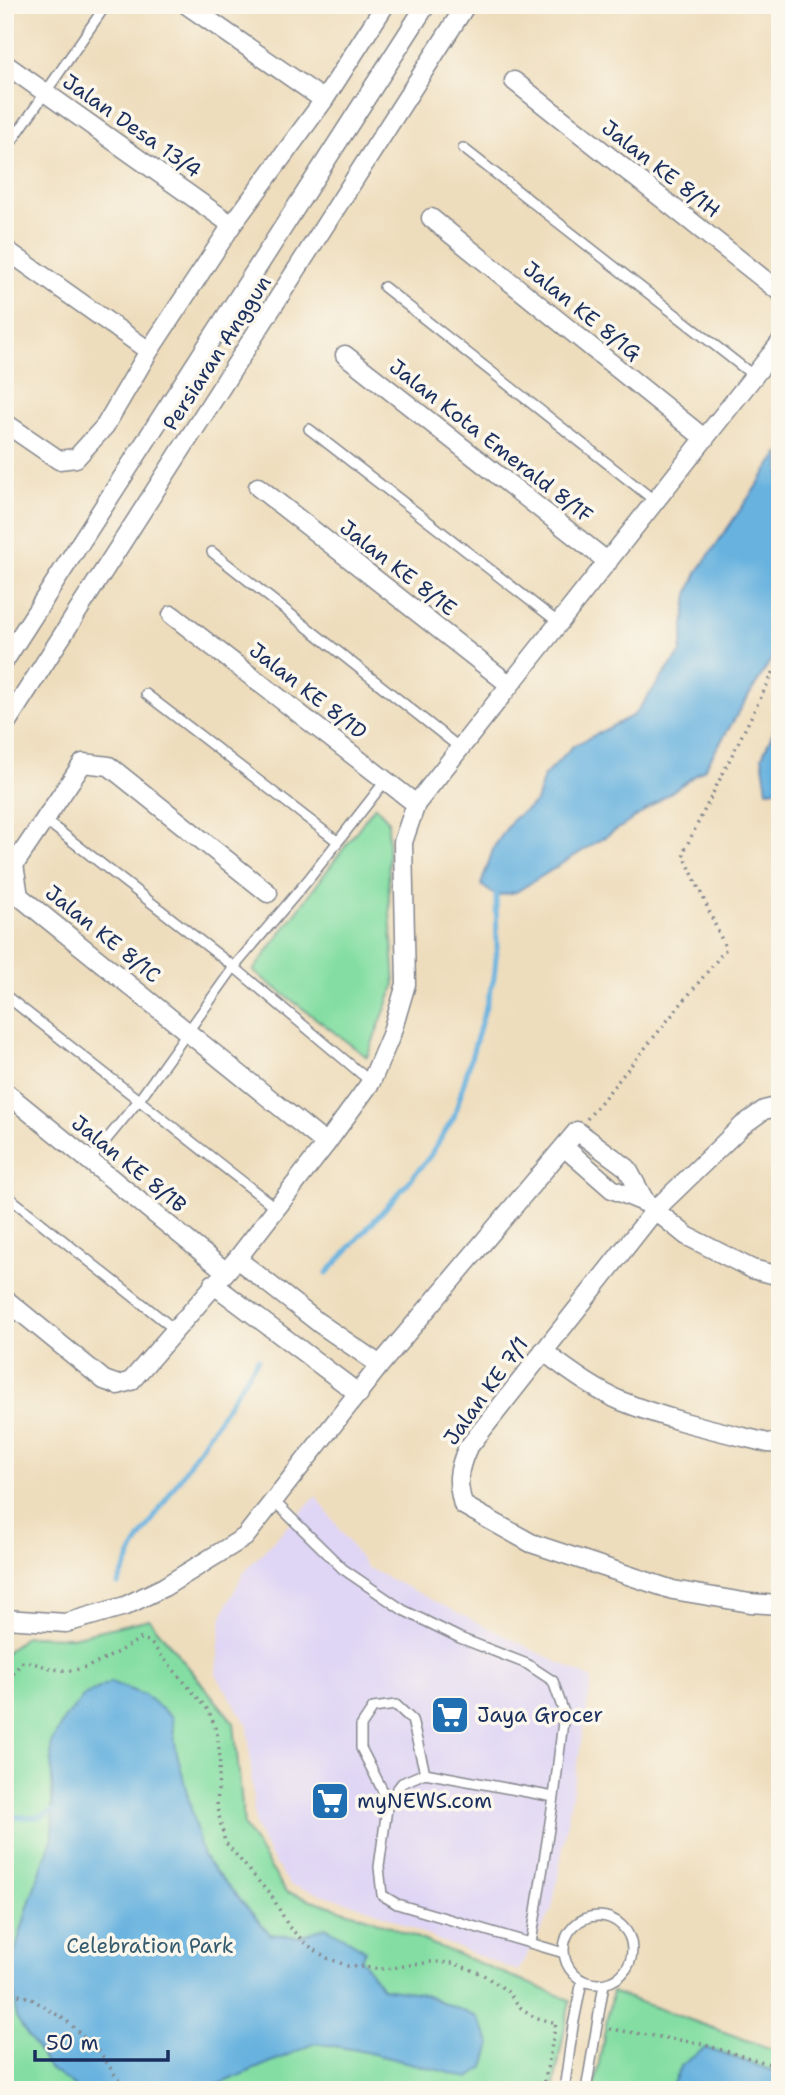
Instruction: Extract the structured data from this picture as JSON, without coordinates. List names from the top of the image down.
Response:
{
  "streets": {
    "street": [
      "Jalan Desa 13/4",
      "Jalan KE 8/1H",
      "Jalan KE 8/1G",
      "Persiaran Anggun",
      "Jalan Kota Emerald 8/1F",
      "Jalan KE 8/1E",
      "Jalan KE 8/1D",
      "Jalan KE 8/1C",
      "Jalan KE 8/1B",
      "Jalan KE 7/1"
    ]
  },
  "parks": ["Celebration Park"],
  "places": {
    "supermarket": ["Jaya Grocer", "myNEWS.com"]
  },
  "scale_bar": "50 m"
}
